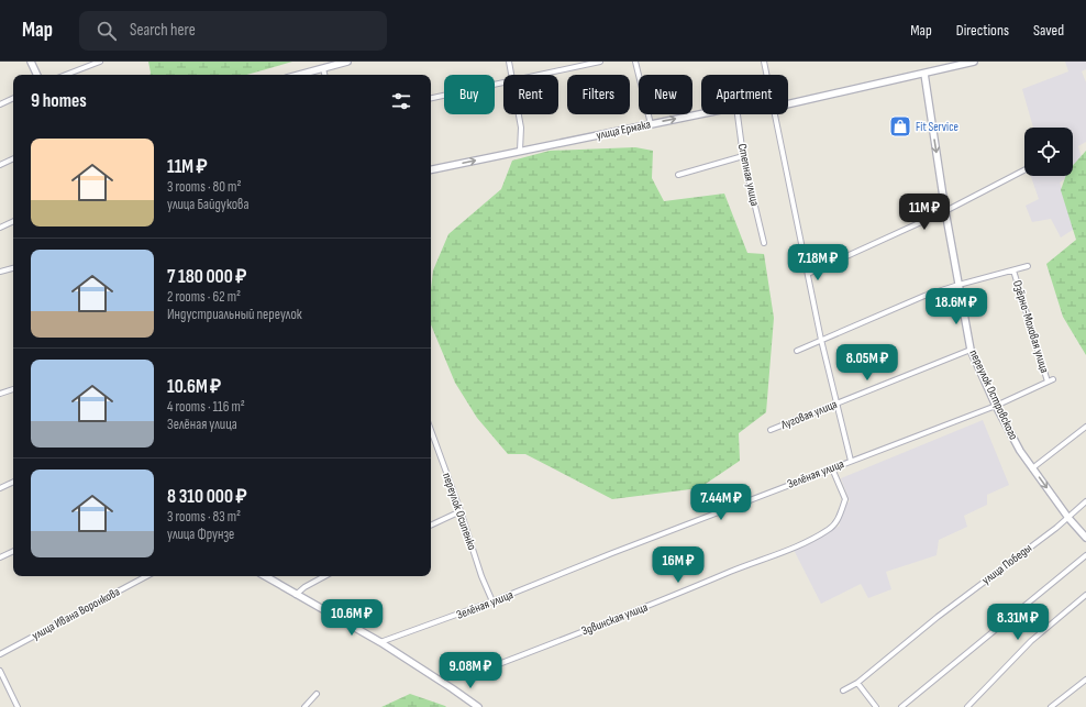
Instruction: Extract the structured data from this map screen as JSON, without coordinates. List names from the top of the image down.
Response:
{
  "streets": {
    "street": [
      "улица Ермака",
      "Степная улица",
      "Озёрно-Моховая улица",
      "переулок Островского",
      "Луговая улица",
      "Зелёная улица",
      "переулок Осипенко",
      "улица Победы",
      "улица Ивана Воронкова",
      "Здвинская улица"
    ]
  },
  "crossings": [
    ["улица Ермака", "переулок Островского"],
    ["Озёрно-Моховая улица", "Зелёная улица"],
    ["переулок Островского", "Луговая улица"],
    ["переулок Островского", "Зелёная улица"],
    ["переулок Островского", "улица Победы"],
    ["Зелёная улица", "переулок Осипенко"],
    ["Зелёная улица", "Здвинская улица"]
  ],
  "one_way": ["переулок Островского"],
  "places": {
    "shop": ["Fit Service"]
  },
  "page": {
    "header": "Map",
    "search": "Search here",
    "nav": ["Map", "Directions", "Saved"],
    "chip": [
      "Buy",
      "Rent",
      "Filters",
      "New",
      "Apartment"
    ],
    "heading": "9 homes",
    "list": [
      {
        "name": "11M ₽",
        "note": "3 rooms · 80 m² · улица Байдукова"
      },
      {
        "name": "7 180 000 ₽",
        "note": "2 rooms · 62 m² · Индустриальный переулок"
      },
      {
        "name": "10.6M ₽",
        "note": "4 rooms · 116 m² · Зелёная улица"
      },
      {
        "name": "8 310 000 ₽",
        "note": "3 rooms · 83 m² · улица Фрунзе"
      }
    ],
    "price": [
      "11M ₽",
      "7.18M ₽",
      "18.6M ₽",
      "8.05M ₽",
      "7.44M ₽",
      "16M ₽",
      "10.6M ₽",
      "8.31M ₽",
      "9.08M ₽"
    ]
  }
}
